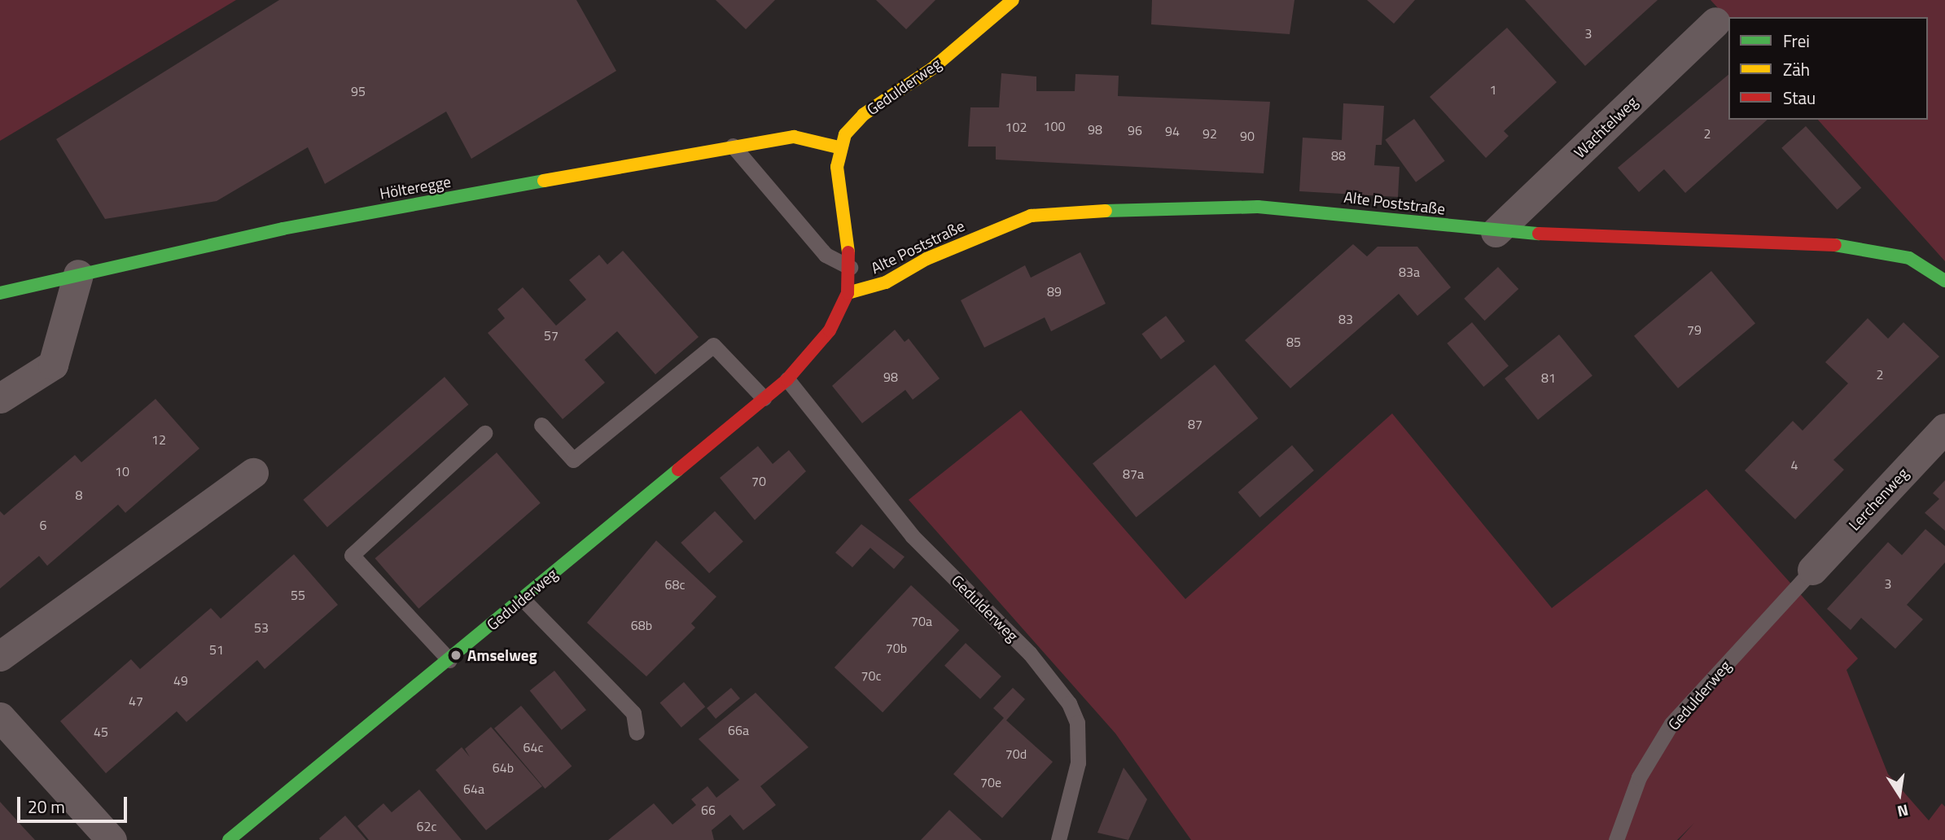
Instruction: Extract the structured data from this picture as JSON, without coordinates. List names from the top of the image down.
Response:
{
  "streets": {
    "street": [
      "Gedulderweg",
      "Wachtelweg",
      "Hölteregge",
      "Alte Poststraße",
      "Lerchenweg"
    ]
  },
  "crossings": [
    ["Gedulderweg", "Hölteregge"],
    ["Gedulderweg", "Alte Poststraße"],
    ["Gedulderweg", "Lerchenweg"],
    ["Wachtelweg", "Alte Poststraße"]
  ],
  "places": ["Amselweg"],
  "house_numbers": [
    "3",
    "1",
    "95",
    "100",
    "102",
    "98",
    "96",
    "94",
    "92",
    "2",
    "90",
    "88",
    "83a",
    "89",
    "83",
    "79",
    "57",
    "85",
    "2",
    "98",
    "81",
    "87",
    "12",
    "4",
    "10",
    "87a",
    "70",
    "8",
    "6",
    "3",
    "68c",
    "55",
    "70a",
    "68b",
    "53",
    "70b",
    "51",
    "70c",
    "49",
    "47",
    "66a",
    "45",
    "64c",
    "70d",
    "64b",
    "70e",
    "64a",
    "66",
    "62c"
  ],
  "legend": ["Frei", "Zäh", "Stau"],
  "scale_bar": "20 m",
  "north": "bottom"
}
